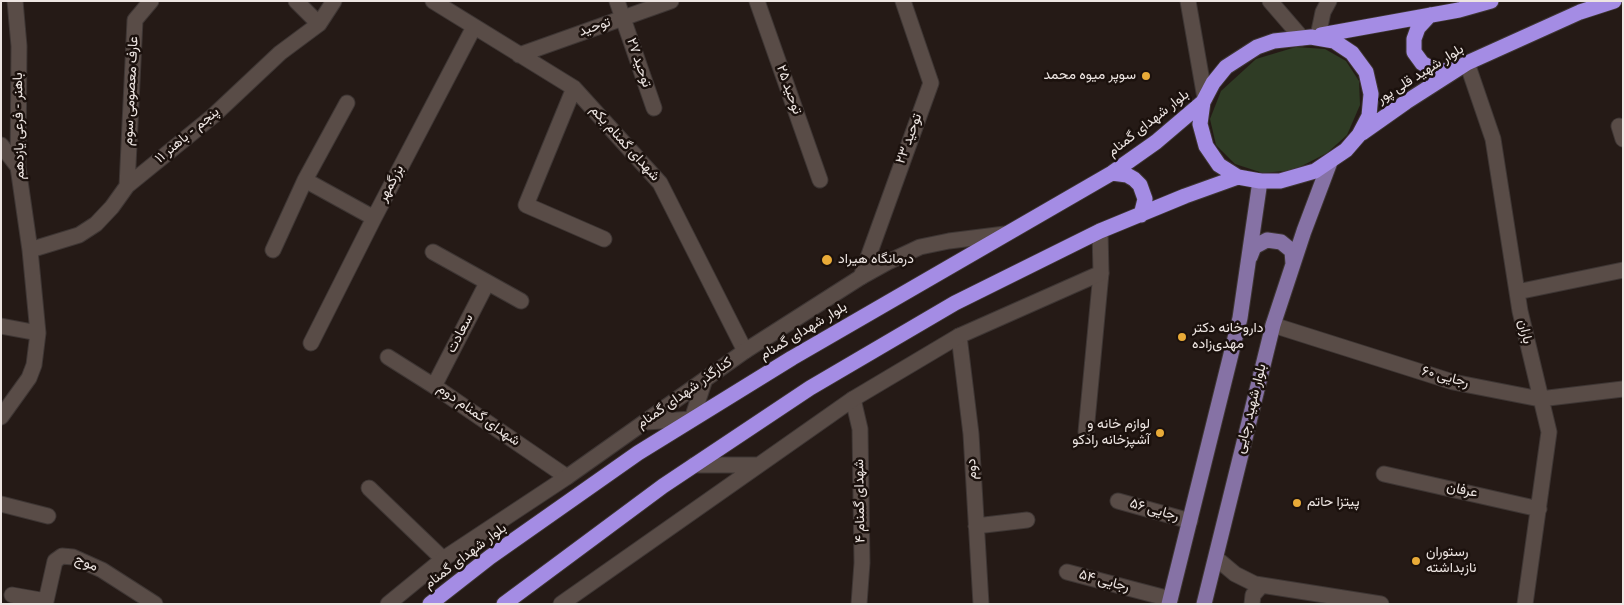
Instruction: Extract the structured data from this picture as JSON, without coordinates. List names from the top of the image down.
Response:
{
  "streets": {
    "highway": ["بلوار شهید قلی پور", "بلوار شهدای گمنام"],
    "main road": ["بلوار شهید رجایی"],
    "street": [
      "توحید",
      "توحید ۲۷",
      "توحید ۲۵",
      "عارف معصومی سوم",
      "باهنر - فرعی یازدهم",
      "پنجم - باهنر ۱۱",
      "توحید ۲۳",
      "شهدای گمنام یکم",
      "بزرگمهر",
      "باران",
      "سعادت",
      "رجایی ۶۰",
      "کنارگذر شهدای گمنام",
      "شهدای گمنام دوم",
      "دوم",
      "عرفان",
      "شهدای گمنام ۴",
      "رجایی ۵۶",
      "موج",
      "رجایی ۵۴"
    ]
  },
  "crossings": [
    ["توحید", "توحید ۲۷"],
    ["توحید", "شهدای گمنام یکم"],
    ["بلوار شهید قلی پور", "بلوار شهدای گمنام"],
    ["بلوار شهید قلی پور", "باران"],
    ["بلوار شهید قلی پور", "بلوار شهید رجایی"],
    ["عارف معصومی سوم", "پنجم - باهنر ۱۱"],
    ["بلوار شهدای گمنام", "کنارگذر شهدای گمنام"],
    ["بلوار شهدای گمنام", "بلوار شهید رجایی"],
    ["باهنر - فرعی یازدهم", "پنجم - باهنر ۱۱"],
    ["توحید ۲۳", "کنارگذر شهدای گمنام"],
    ["شهدای گمنام یکم", "بزرگمهر"],
    ["شهدای گمنام یکم", "کنارگذر شهدای گمنام"],
    ["باران", "رجایی ۶۰"],
    ["باران", "عرفان"],
    ["سعادت", "شهدای گمنام دوم"],
    ["رجایی ۶۰", "بلوار شهید رجایی"],
    ["کنارگذر شهدای گمنام", "شهدای گمنام دوم"]
  ],
  "places": [
    "سوپر میوه محمد",
    "درمانگاه هیراد",
    "داروخانه دکتر مهدی‌زاده",
    "لوازم خانه و آشپزخانه رادکو",
    "پیتزا حاتم",
    "رستوران نازبداشته"
  ]
}
